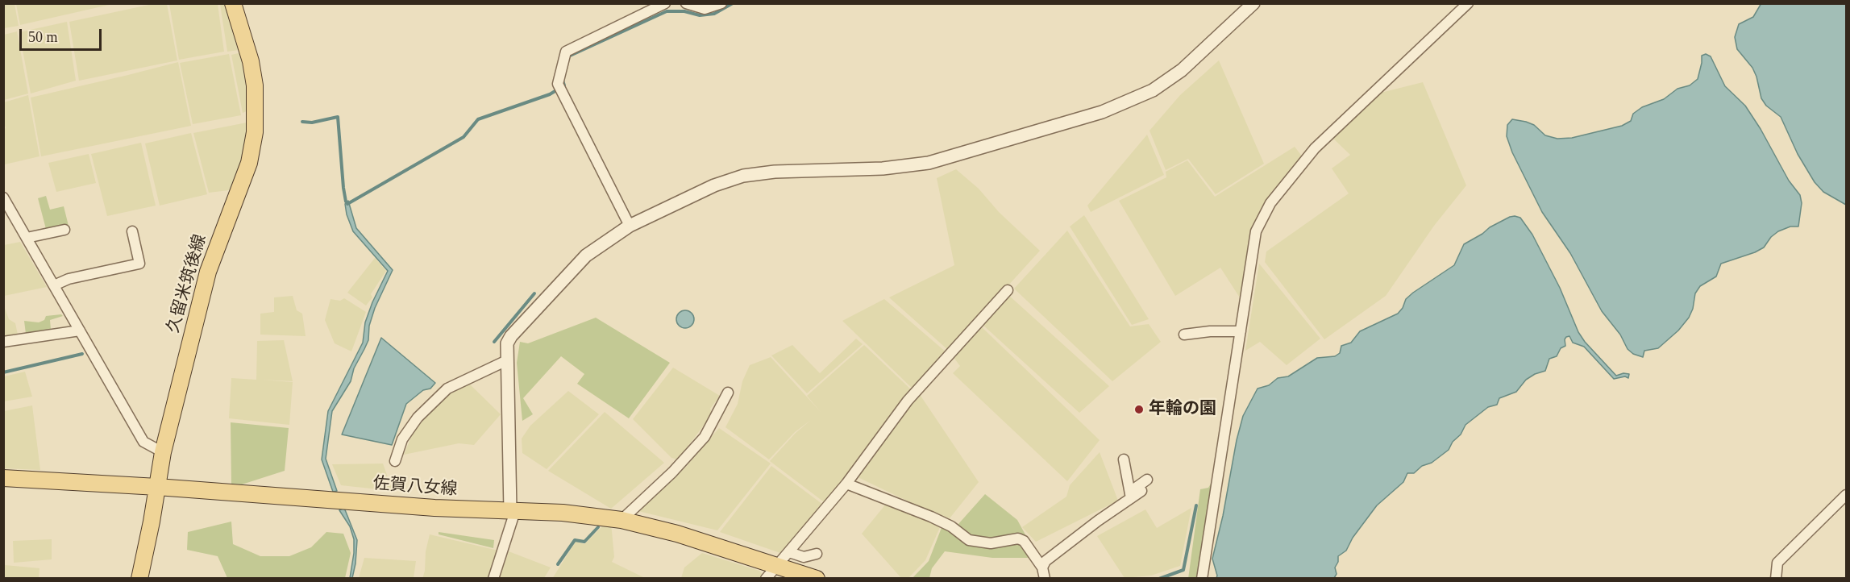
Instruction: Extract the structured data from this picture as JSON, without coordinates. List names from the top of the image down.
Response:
{
  "streets": {
    "main road": ["久留米筑後線", "佐賀八女線"]
  },
  "crossings": [
    ["久留米筑後線", "佐賀八女線"]
  ],
  "places": ["年輪の園"],
  "scale_bar": "50 m"
}
